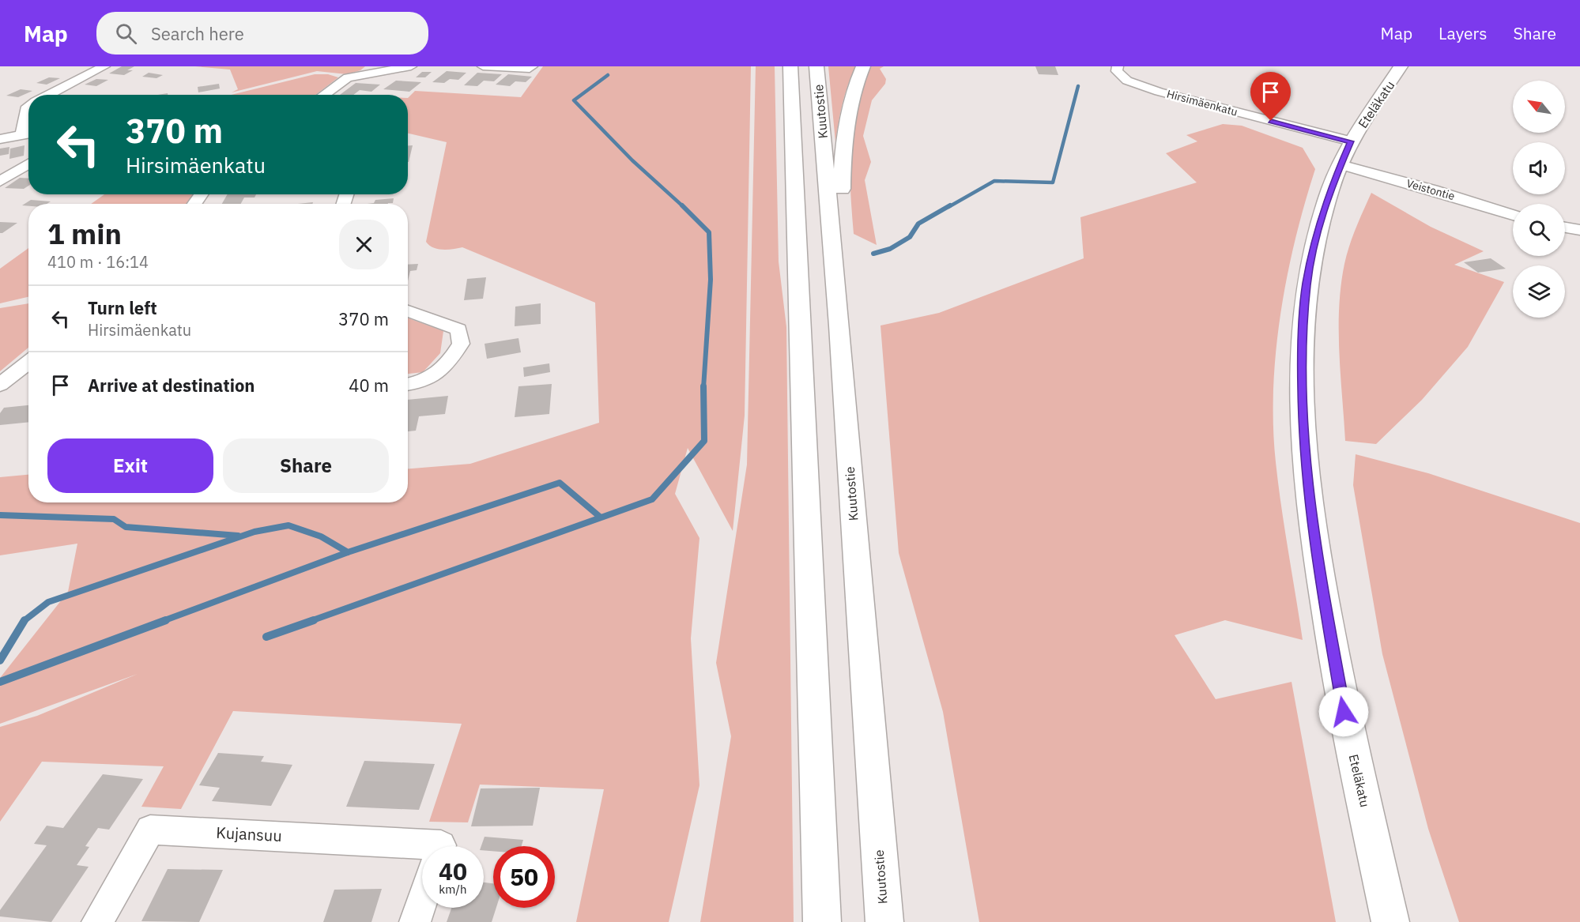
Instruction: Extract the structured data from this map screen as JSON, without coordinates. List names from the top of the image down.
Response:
{
  "streets": {
    "main road": ["Eteläkatu", "Kuutostie"],
    "street": ["Hirsimäenkatu", "Veistontie", "Kujansuu"]
  },
  "crossings": [
    ["Hirsimäenkatu", "Eteläkatu"],
    ["Hirsimäenkatu", "Veistontie"],
    ["Eteläkatu", "Veistontie"]
  ],
  "north": "top left",
  "page": {
    "header": "Map",
    "search": "Search here",
    "nav": ["Map", "Layers", "Share"],
    "turn": ["370 m", "Hirsimäenkatu"],
    "heading": ["1 min", "410 m · 16:14"],
    "list": [
      {
        "name": "Turn left",
        "note": "Hirsimäenkatu",
        "value": "370 m"
      },
      {
        "name": "Arrive at destination",
        "value": "40 m"
      }
    ],
    "buttons": ["Exit", "Share"],
    "speed": "40 km/h",
    "limit": "50"
  }
}
